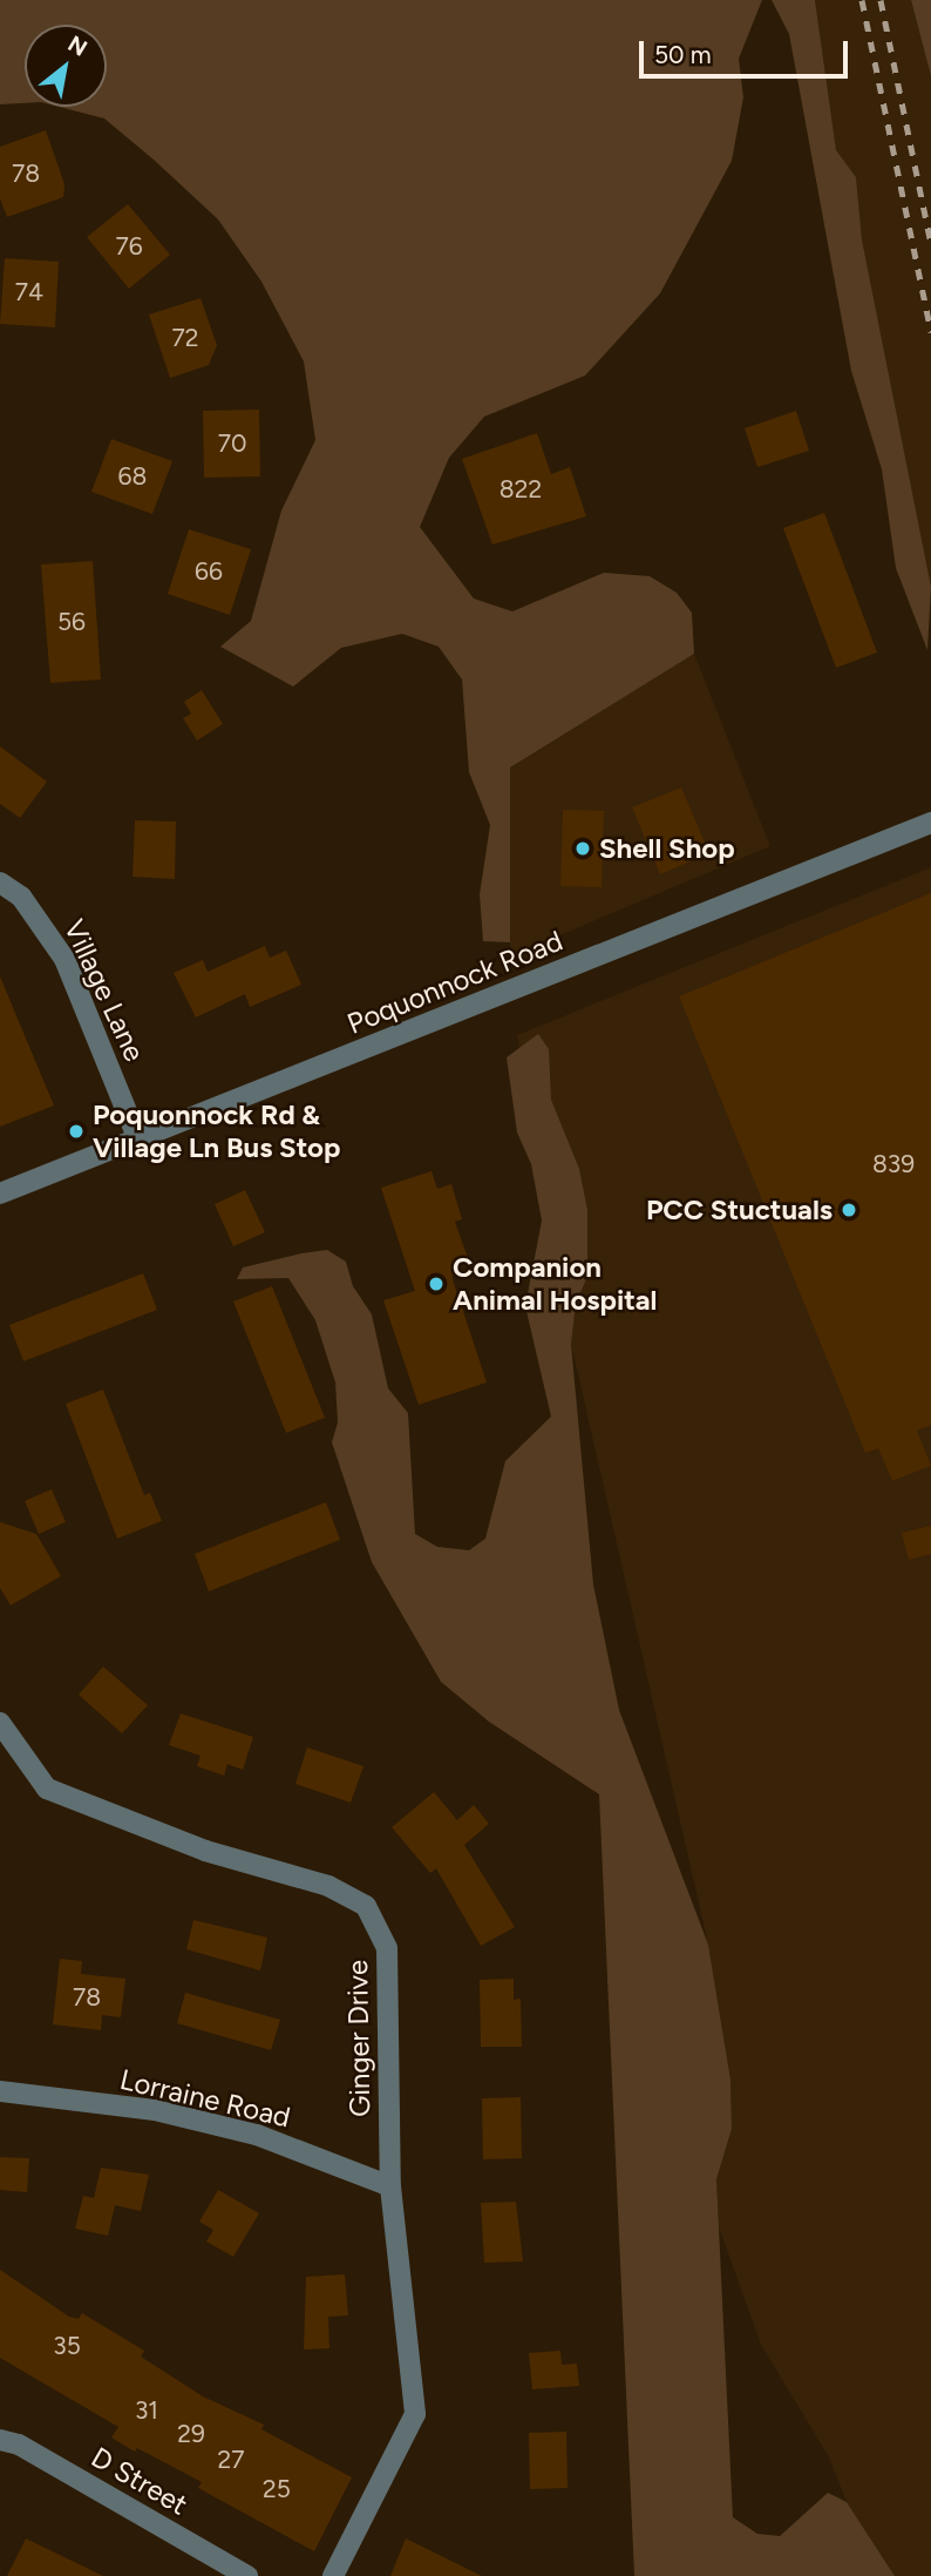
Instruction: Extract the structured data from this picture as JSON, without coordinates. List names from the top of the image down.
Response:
{
  "streets": {
    "street": [
      "Poquonnock Road",
      "Village Lane",
      "Ginger Drive",
      "Lorraine Road",
      "D Street"
    ]
  },
  "crossings": [
    ["Poquonnock Road", "Village Lane"],
    ["Ginger Drive", "Lorraine Road"]
  ],
  "places": [
    "Shell Shop",
    "Poquonnock Rd & Village Ln Bus Stop",
    "PCC Stuctuals",
    "Companion Animal Hospital"
  ],
  "house_numbers": [
    "78",
    "76",
    "74",
    "72",
    "70",
    "68",
    "822",
    "66",
    "56",
    "839",
    "78",
    "35",
    "31",
    "29",
    "27",
    "25"
  ],
  "scale_bar": "50 m",
  "north": "top right"
}
